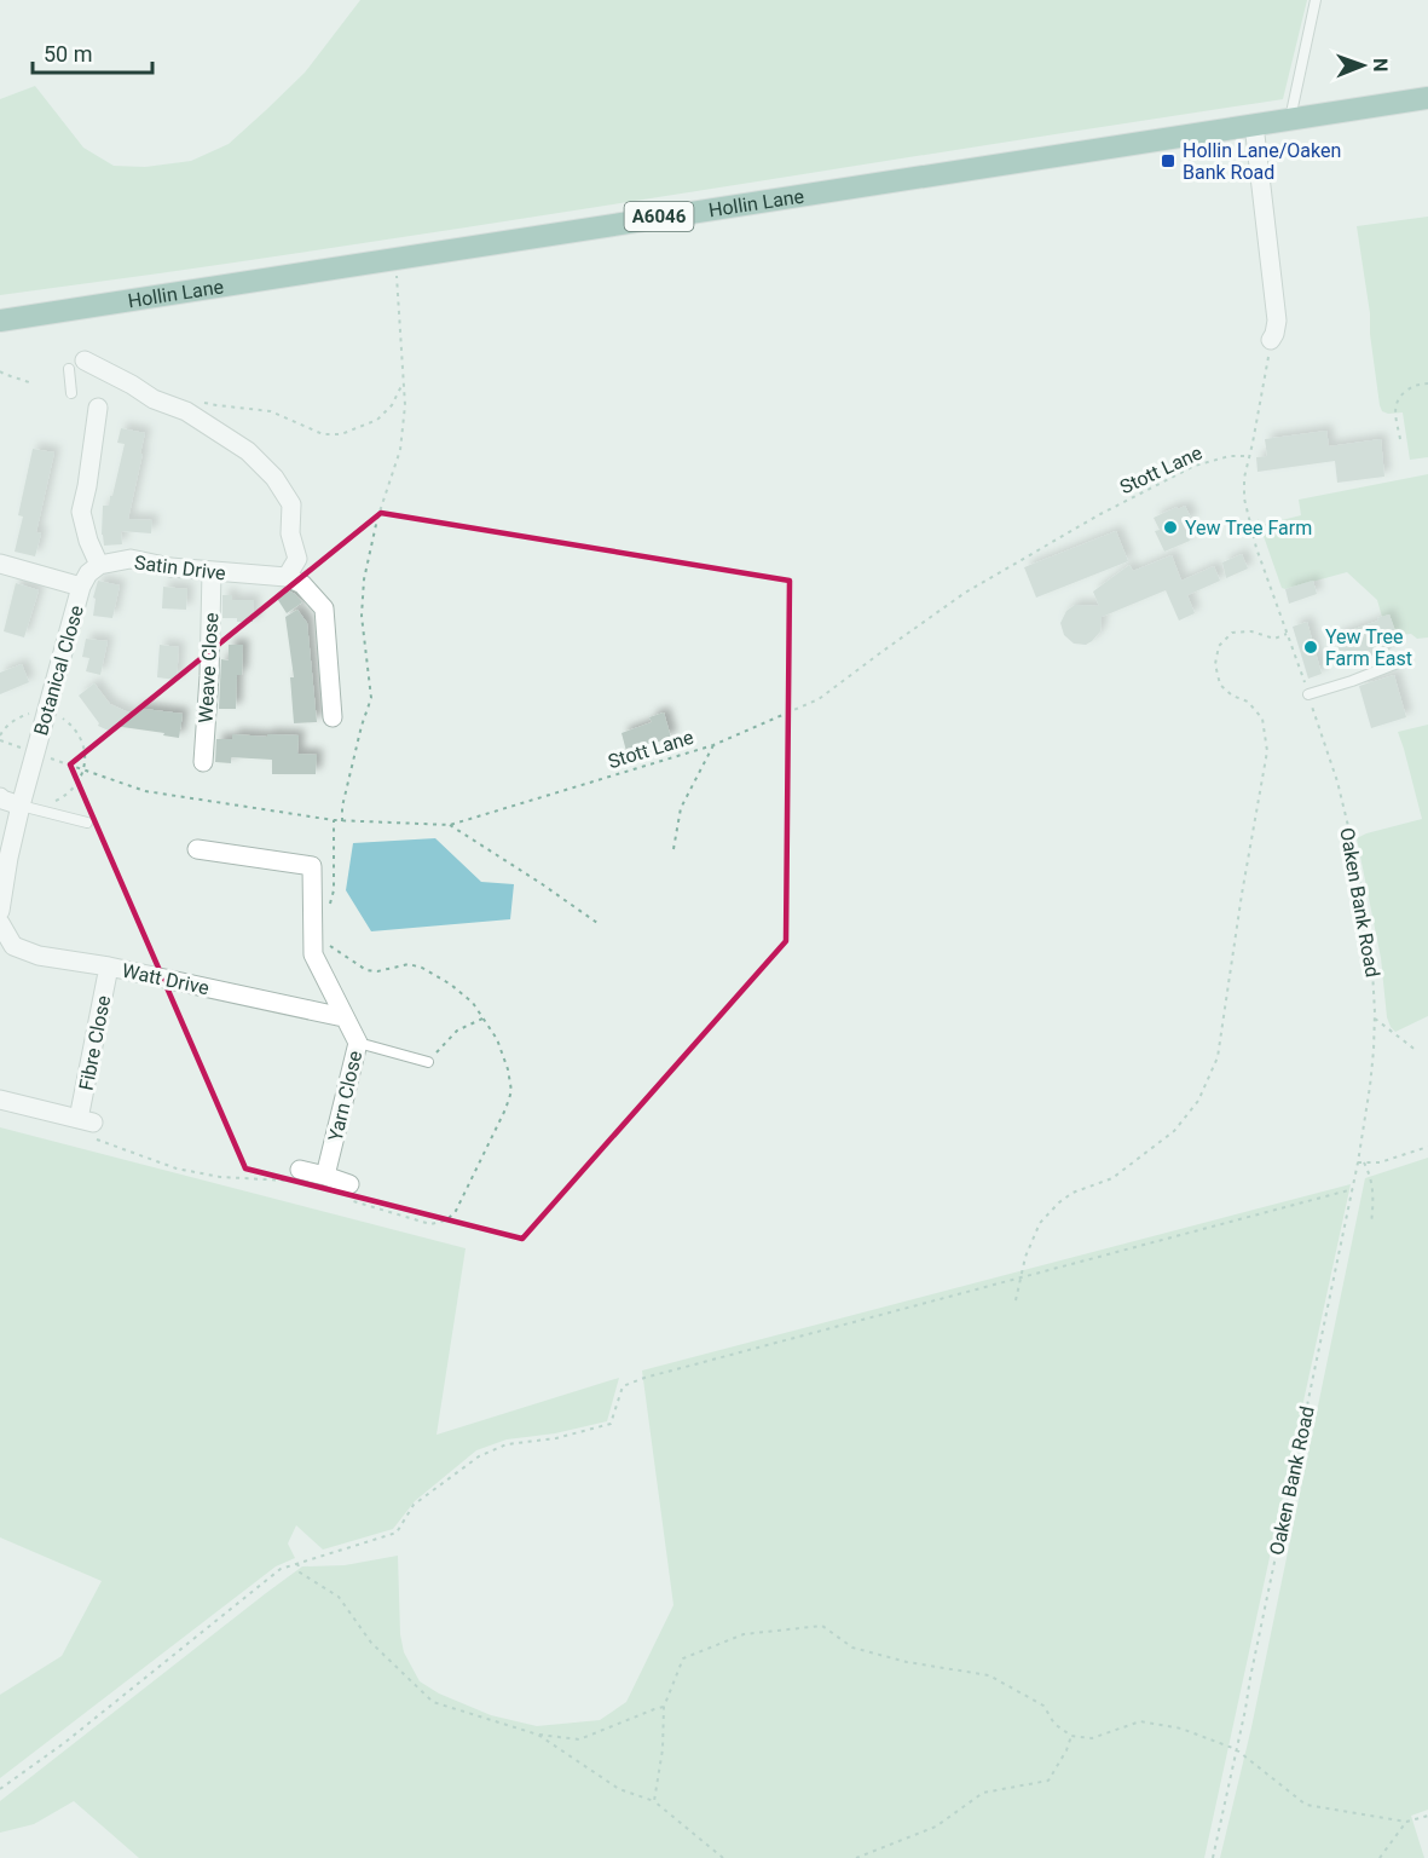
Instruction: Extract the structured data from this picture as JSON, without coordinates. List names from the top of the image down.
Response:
{
  "streets": {
    "main road": ["Hollin Lane", "A6046"],
    "street": [
      "Satin Drive",
      "Weave Close",
      "Botanical Close",
      "Watt Drive",
      "Fibre Close",
      "Yarn Close"
    ],
    "path": ["Stott Lane", "Oaken Bank Road"]
  },
  "crossings": [
    ["Stott Lane", "Botanical Close"],
    ["Stott Lane", "Oaken Bank Road"],
    ["Satin Drive", "Weave Close"],
    ["Watt Drive", "Fibre Close"],
    ["Watt Drive", "Yarn Close"]
  ],
  "places": {
    "transit": ["Hollin Lane/Oaken Bank Road"],
    "other": ["Yew Tree Farm", "Yew Tree Farm East"]
  },
  "scale_bar": "50 m",
  "north": "right"
}
